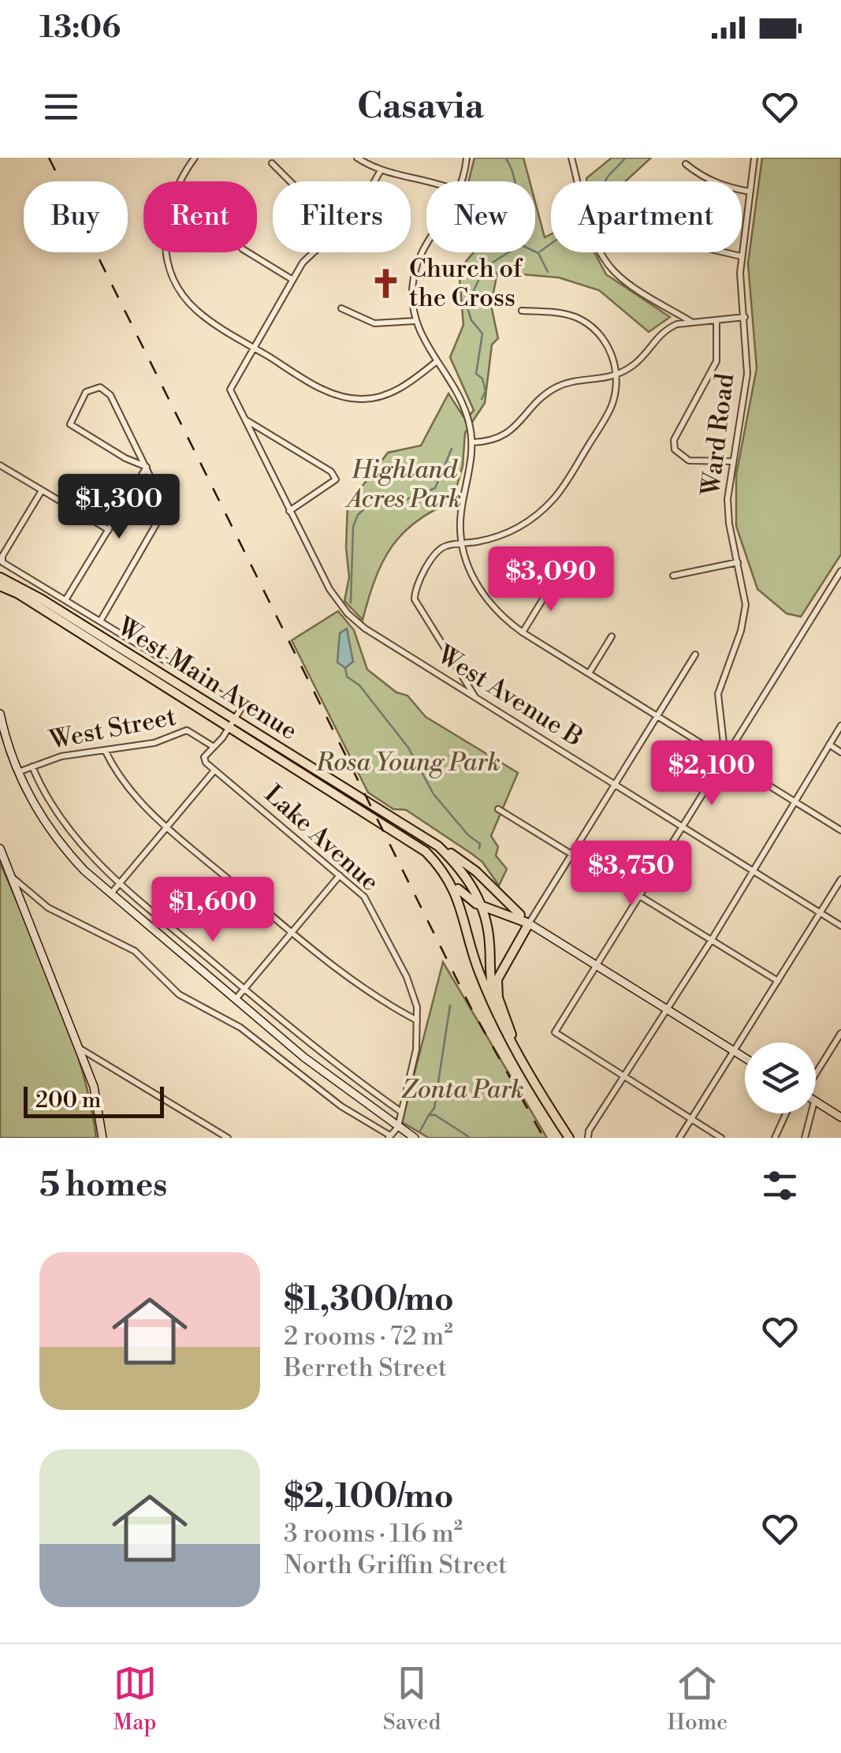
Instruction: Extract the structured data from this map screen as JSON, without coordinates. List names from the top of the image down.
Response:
{
  "streets": {
    "main road": ["West Main Avenue"],
    "street": [
      "Ward Road",
      "West Avenue B",
      "West Street",
      "Lake Avenue"
    ]
  },
  "parks": ["Highland Acres Park", "Rosa Young Park", "Zonta Park"],
  "places": {
    "church": ["Church of the Cross"]
  },
  "scale_bar": "200 m",
  "page": {
    "status": "13:06",
    "header": "Casavia",
    "chip": [
      "Buy",
      "Rent",
      "Filters",
      "New",
      "Apartment"
    ],
    "price": [
      "$1,300",
      "$3,090",
      "$2,100",
      "$3,750",
      "$1,600"
    ],
    "scale": "200 m",
    "heading": "5 homes",
    "list": [
      {
        "name": "$1,300/mo",
        "note": "2 rooms · 72 m² · Berreth Street"
      },
      {
        "name": "$2,100/mo",
        "note": "3 rooms · 116 m² · North Griffin Street"
      }
    ],
    "tabs": ["Map", "Saved", "Home"]
  }
}
